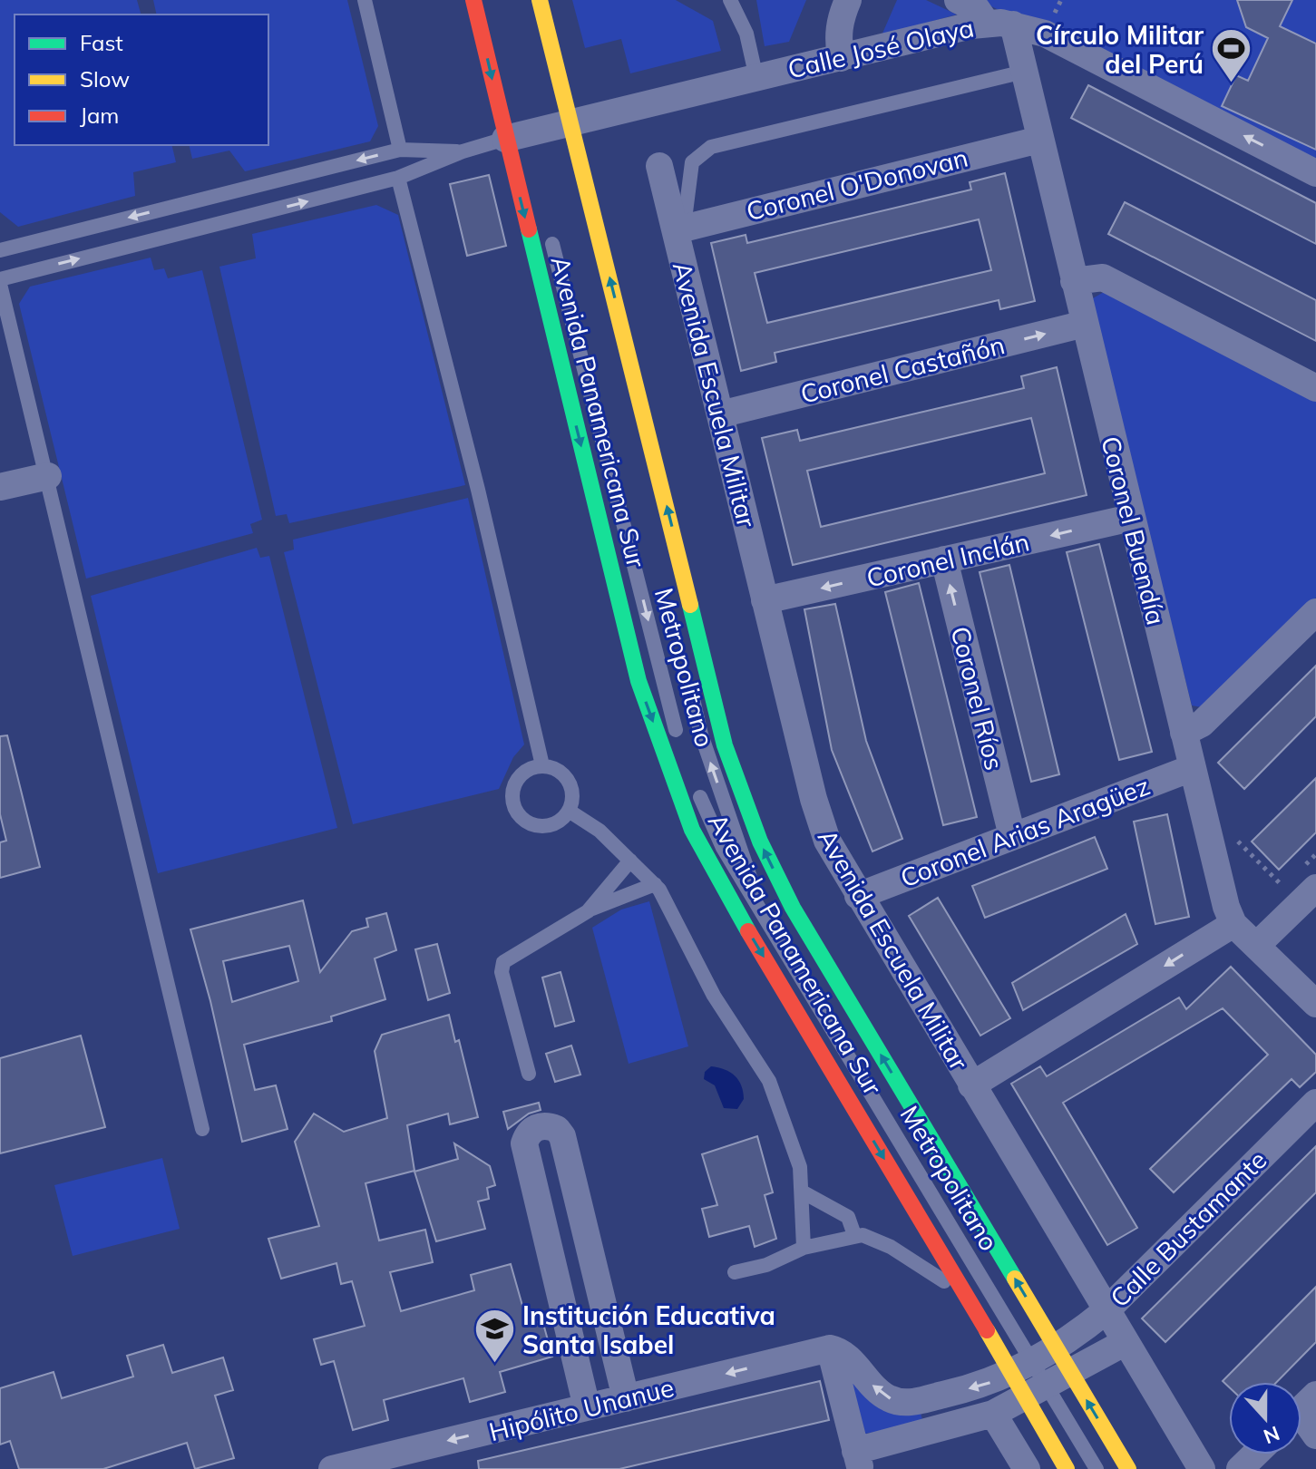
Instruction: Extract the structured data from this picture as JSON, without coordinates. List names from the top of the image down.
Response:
{
  "streets": {
    "main road": ["Avenida Panamericana Sur"],
    "street": [
      "Calle José Olaya",
      "Coronel O'Donovan",
      "Coronel Castañón",
      "Avenida Escuela Militar",
      "Coronel Buendía",
      "Coronel Inclán",
      "Coronel Ríos",
      "Coronel Arias Aragüez",
      "Calle Bustamante",
      "Hipólito Unanue"
    ],
    "lane": ["Metropolitano"]
  },
  "crossings": [
    ["Calle José Olaya", "Avenida Panamericana Sur"],
    ["Calle José Olaya", "Coronel Buendía"],
    ["Coronel O'Donovan", "Avenida Escuela Militar"],
    ["Coronel O'Donovan", "Coronel Buendía"],
    ["Coronel Castañón", "Avenida Escuela Militar"],
    ["Coronel Castañón", "Coronel Buendía"],
    ["Avenida Escuela Militar", "Coronel Inclán"],
    ["Avenida Escuela Militar", "Coronel Arias Aragüez"],
    ["Avenida Escuela Militar", "Calle Bustamante"],
    ["Avenida Panamericana Sur", "Metropolitano"],
    ["Avenida Panamericana Sur", "Calle Bustamante"],
    ["Coronel Buendía", "Coronel Inclán"],
    ["Coronel Buendía", "Coronel Arias Aragüez"],
    ["Coronel Inclán", "Coronel Ríos"],
    ["Metropolitano", "Calle Bustamante"],
    ["Coronel Ríos", "Coronel Arias Aragüez"],
    ["Calle Bustamante", "Hipólito Unanue"]
  ],
  "one_way": [
    "Coronel Castañón",
    "Coronel Inclán",
    "Coronel Ríos",
    "Hipólito Unanue"
  ],
  "places": {
    "sports": ["Círculo Militar del Perú"],
    "school or university": ["Institución Educativa Santa Isabel"]
  },
  "legend": ["Fast", "Slow", "Jam"],
  "north": "bottom"
}
